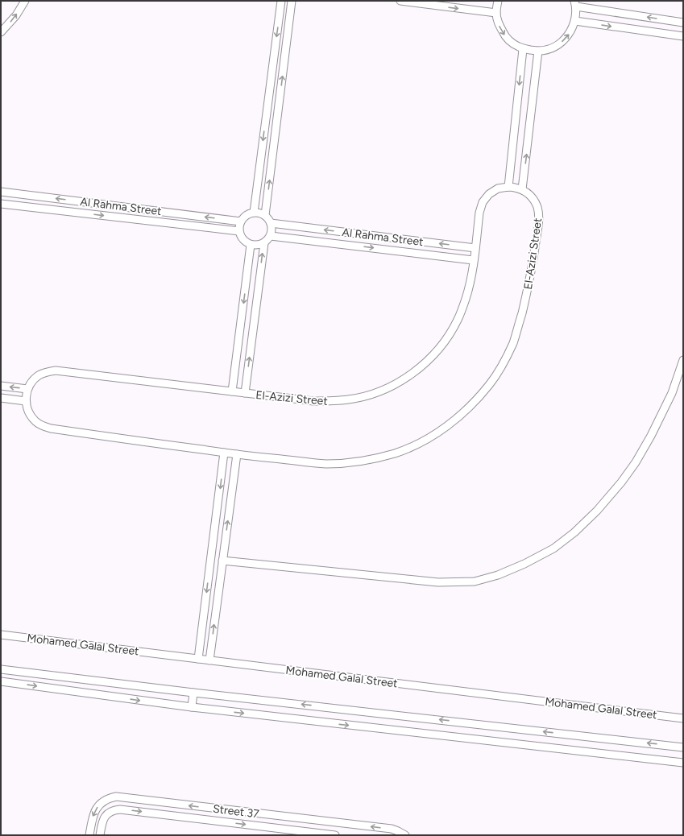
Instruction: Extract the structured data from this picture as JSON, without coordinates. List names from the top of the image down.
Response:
{
  "streets": {
    "street": [
      "Al Rahma Street",
      "El-Azizi Street",
      "Mohamed Galal Street",
      "Street 37"
    ]
  },
  "crossings": [
    ["Al Rahma Street", "El-Azizi Street"]
  ]
}
